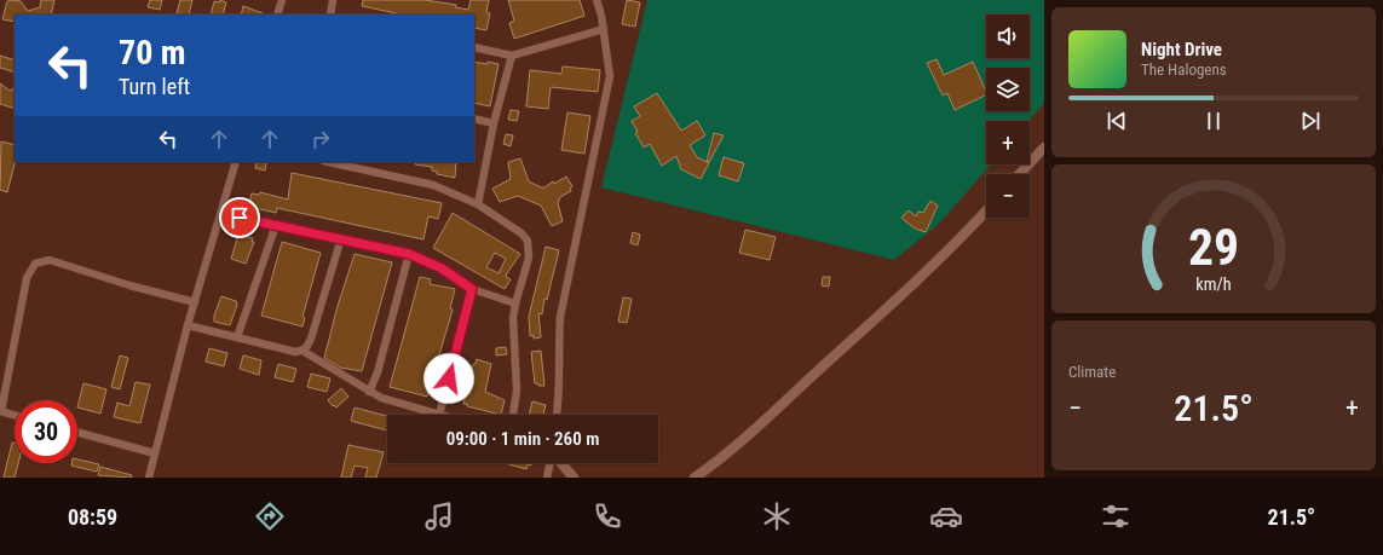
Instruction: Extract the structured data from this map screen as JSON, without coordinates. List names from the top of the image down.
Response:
{
  "page": {
    "map_buttons": ["+", "−"],
    "turn": ["70 m", "Turn left"],
    "song": ["Night Drive", "The Halogens"],
    "tile": "Climate",
    "heat": ["−", "21.5°", "+"],
    "limit": "30",
    "trip": "09:00 · 1 min · 260 m",
    "tabs": ["08:59", "21.5°"],
    "gauge": ["29", "km/h"]
  }
}
